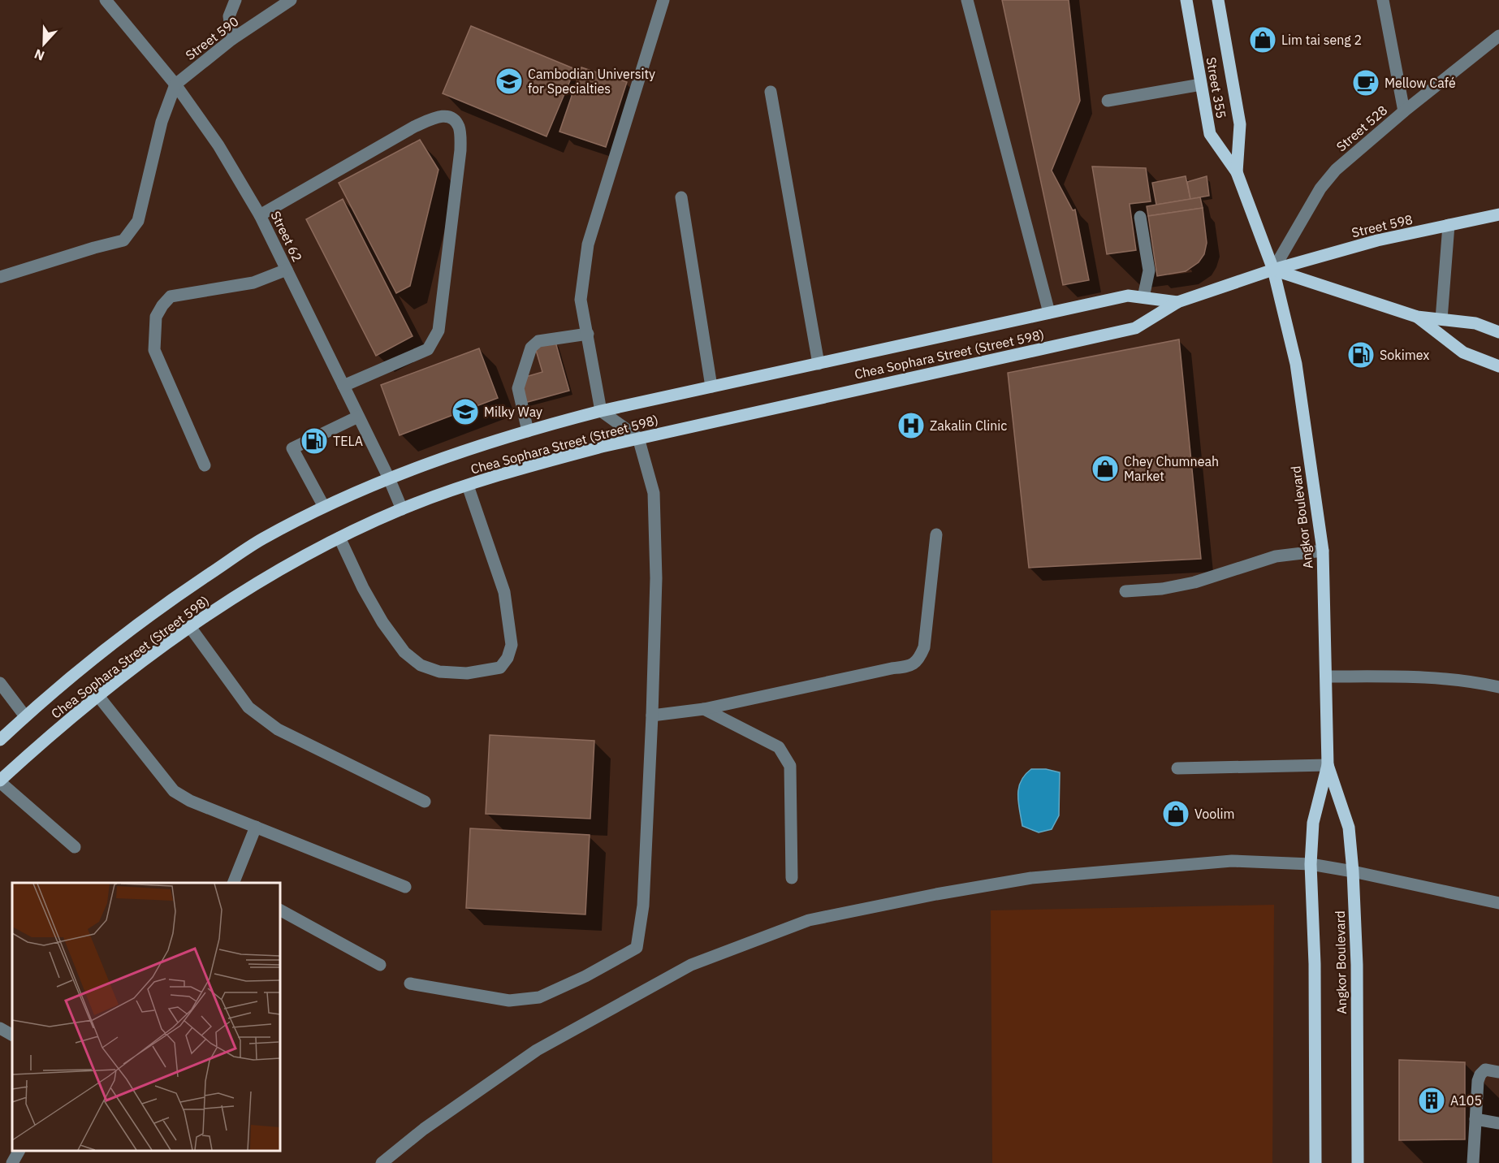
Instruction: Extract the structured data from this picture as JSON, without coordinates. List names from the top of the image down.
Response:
{
  "streets": {
    "main road": [
      "Street 355",
      "Street 598",
      "Chea Sophara Street (Street 598)",
      "Angkor Boulevard"
    ],
    "street": ["Street 590", "Street 528", "Street 62"]
  },
  "crossings": [
    ["Street 590", "Street 62"],
    ["Street 355", "Street 528"],
    ["Street 355", "Street 598"],
    ["Street 355", "Chea Sophara Street (Street 598)"],
    ["Street 355", "Angkor Boulevard"],
    ["Street 528", "Street 598"],
    ["Street 528", "Chea Sophara Street (Street 598)"],
    ["Street 528", "Angkor Boulevard"],
    ["Street 598", "Chea Sophara Street (Street 598)"],
    ["Street 598", "Angkor Boulevard"],
    ["Street 62", "Chea Sophara Street (Street 598)"],
    ["Chea Sophara Street (Street 598)", "Angkor Boulevard"]
  ],
  "places": {
    "shop": ["Lim tai seng 2", "Chey Chumneah Market", "Voolim"],
    "school or university": ["Cambodian University for Specialties", "Milky Way"],
    "cafe": ["Mellow Café"],
    "fuel station": ["Sokimex", "TELA"],
    "hospital": ["Zakalin Clinic"],
    "building": ["A105"]
  },
  "north": "bottom"
}
